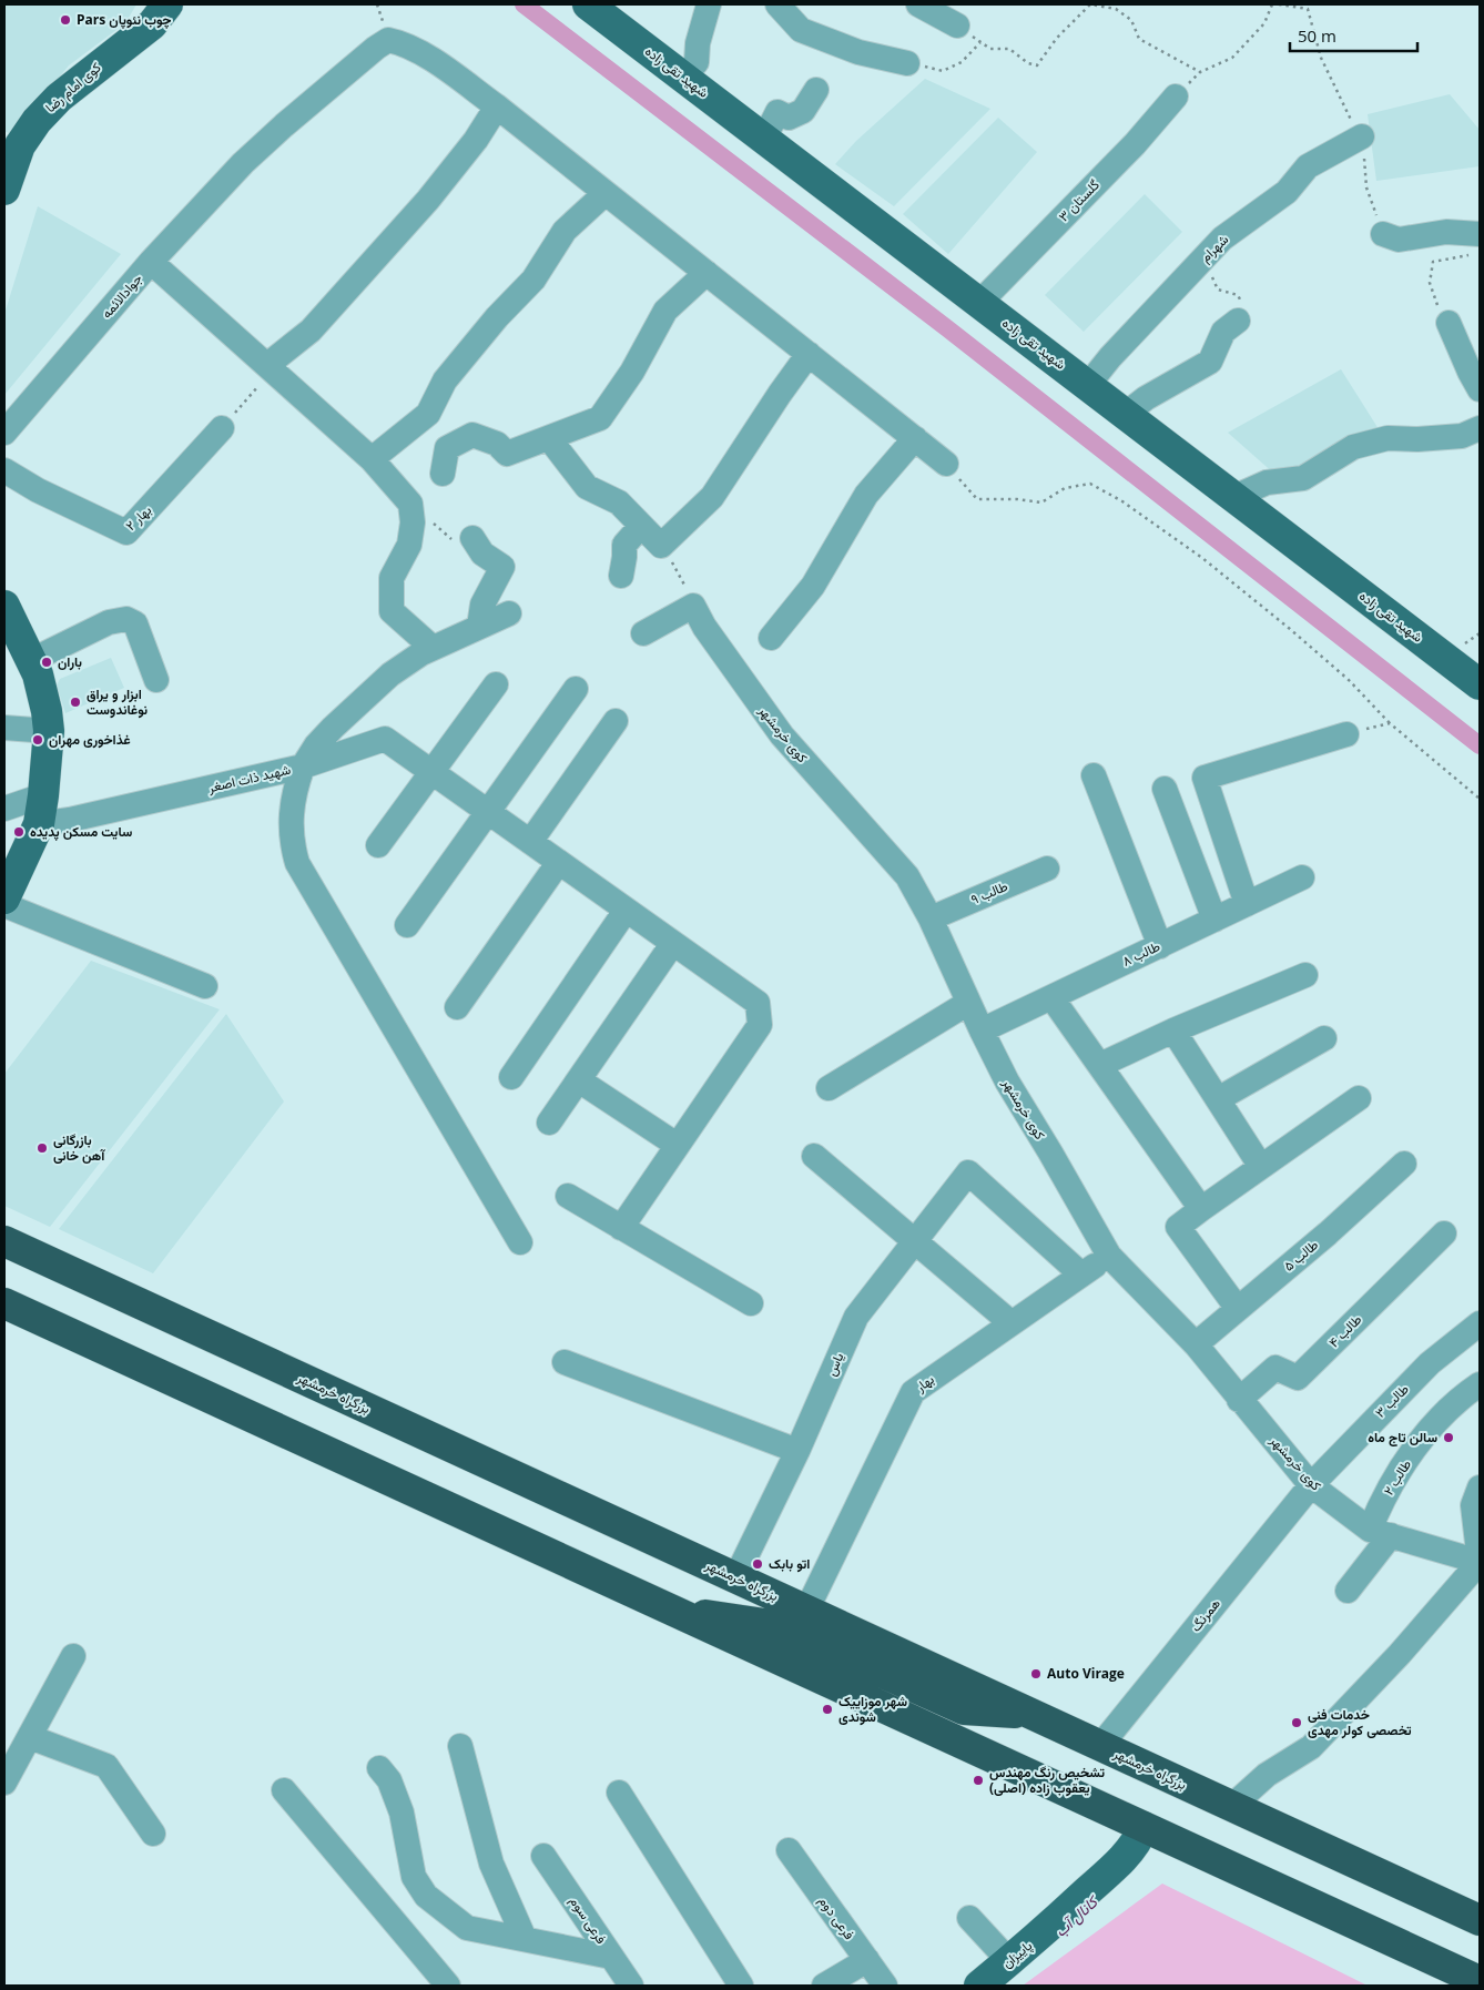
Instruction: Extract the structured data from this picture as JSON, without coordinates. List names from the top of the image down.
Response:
{
  "streets": {
    "highway": ["بزرگراه خرمشهر"],
    "main road": ["شهید تقی زاده", "کوی امام رضا", "پاییزان"],
    "street": [
      "گلستان ۳",
      "شهرام",
      "جوادالائمه",
      "بهار ۲",
      "کوی خرمشهر",
      "شهید ذات اصغر",
      "طالب ۹",
      "طالب ۸",
      "طالب ۵",
      "طالب ۴",
      "یاس",
      "بهار",
      "طالب ۳",
      "طالب ۲",
      "همرنگ",
      "فرعی دوم",
      "فرعی سوم"
    ]
  },
  "crossings": [
    ["شهید تقی زاده", "گلستان ۳"],
    ["شهید تقی زاده", "شهرام"],
    ["کوی خرمشهر", "طالب ۹"],
    ["کوی خرمشهر", "طالب ۸"],
    ["کوی خرمشهر", "طالب ۵"],
    ["کوی خرمشهر", "طالب ۴"],
    ["کوی خرمشهر", "بهار"],
    ["کوی خرمشهر", "طالب ۳"],
    ["کوی خرمشهر", "طالب ۲"],
    ["کوی خرمشهر", "همرنگ"],
    ["یاس", "بهار"],
    ["یاس", "بزرگراه خرمشهر"],
    ["بهار", "بزرگراه خرمشهر"],
    ["بزرگراه خرمشهر", "همرنگ"],
    ["طالب ۳", "همرنگ"]
  ],
  "water": ["کانال آب"],
  "places": [
    "Pars چوب نئوپان",
    "باران",
    "ابزار و یراق نوغاندوست",
    "غذاخوری مهران",
    "سایت مسکن پدیده",
    "بازرگانی آهن خانی",
    "سالن تاج ماه",
    "اتو بابک",
    "Auto Virage",
    "شهر موزاییک شوندی",
    "خدمات فنی تخصصی کولر مهدی",
    "تشخیص رنگ مهندس یعقوب زاده (اصلی)"
  ],
  "scale_bar": "50 m"
}
